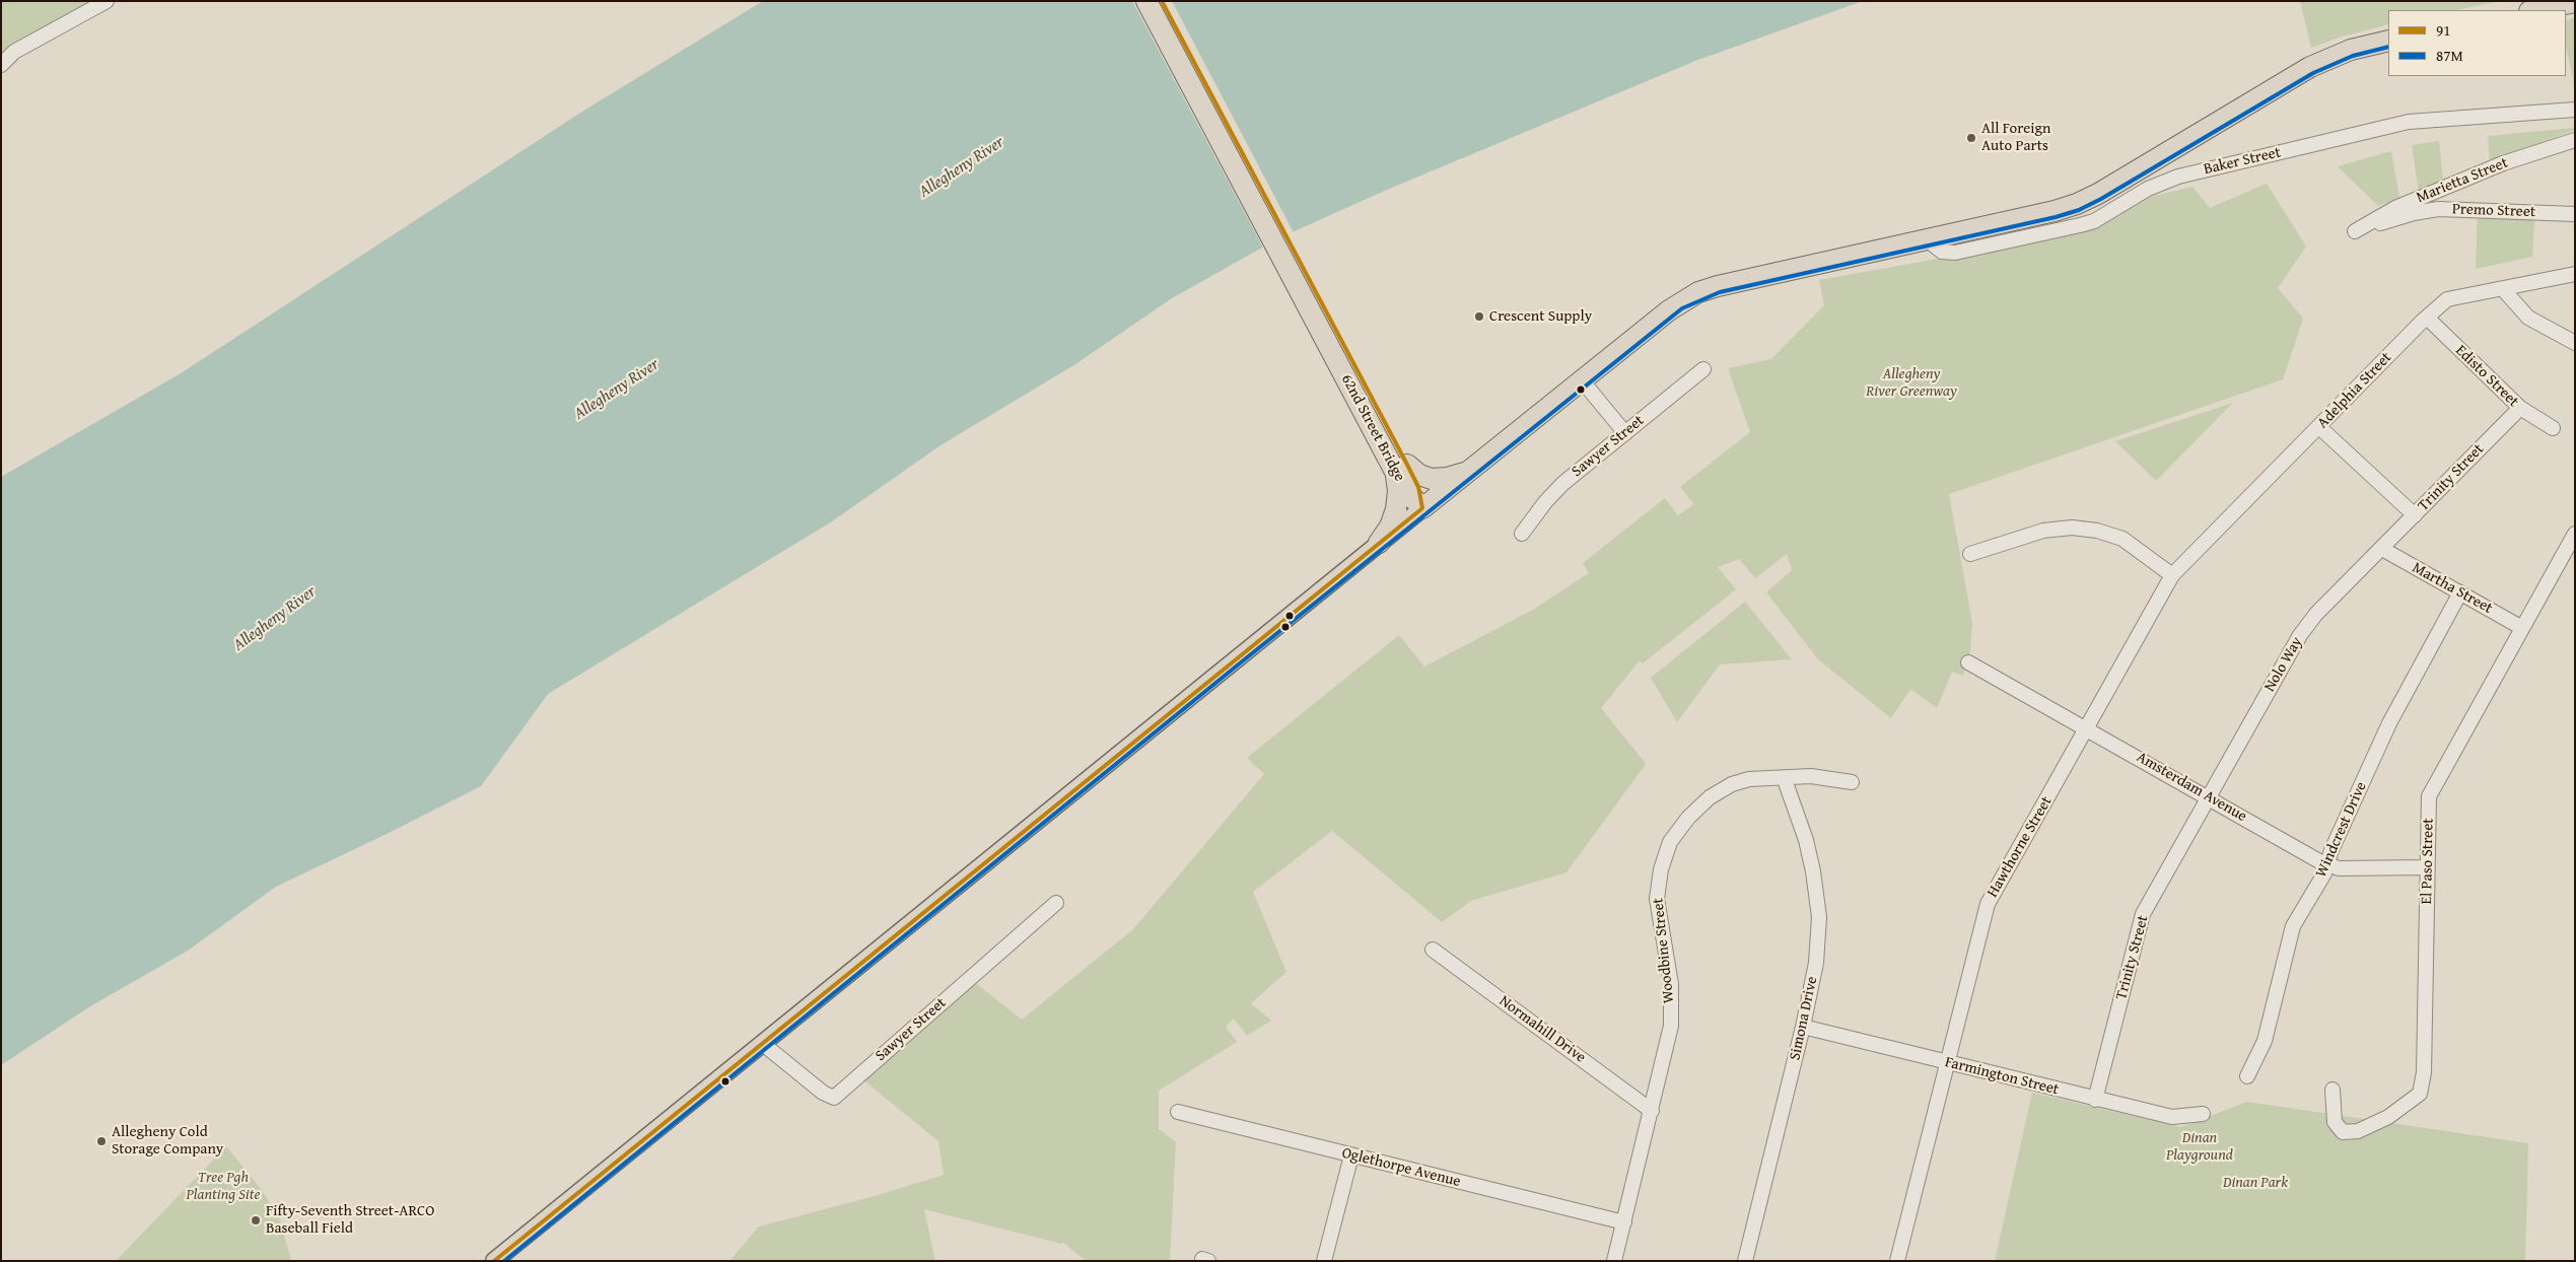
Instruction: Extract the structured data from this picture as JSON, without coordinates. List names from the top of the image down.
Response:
{
  "streets": {
    "highway": ["62nd Street Bridge"],
    "street": [
      "Baker Street",
      "Marietta Street",
      "Premo Street",
      "Edisto Street",
      "Adelphia Street",
      "Sawyer Street",
      "Trinity Street",
      "Martha Street",
      "Nolo Way",
      "Amsterdam Avenue",
      "Windcrest Drive",
      "Hawthorne Street",
      "El Paso Street",
      "Woodbine Street",
      "Simona Drive",
      "Normahill Drive",
      "Farmington Street",
      "Oglethorpe Avenue"
    ]
  },
  "crossings": [
    ["Marietta Street", "Premo Street"],
    ["Edisto Street", "Adelphia Street"],
    ["Edisto Street", "Trinity Street"],
    ["Adelphia Street", "Hawthorne Street"],
    ["Trinity Street", "Martha Street"],
    ["Trinity Street", "Nolo Way"],
    ["Trinity Street", "Amsterdam Avenue"],
    ["Trinity Street", "Farmington Street"],
    ["Martha Street", "Nolo Way"],
    ["Martha Street", "Windcrest Drive"],
    ["Martha Street", "El Paso Street"],
    ["Nolo Way", "Amsterdam Avenue"],
    ["Amsterdam Avenue", "Windcrest Drive"],
    ["Amsterdam Avenue", "Hawthorne Street"],
    ["Amsterdam Avenue", "El Paso Street"],
    ["Hawthorne Street", "Farmington Street"],
    ["Woodbine Street", "Simona Drive"],
    ["Woodbine Street", "Normahill Drive"],
    ["Woodbine Street", "Oglethorpe Avenue"],
    ["Simona Drive", "Farmington Street"]
  ],
  "water": ["Allegheny River"],
  "parks": [
    "Allegheny River Greenway",
    "Dinan Playground",
    "Tree Pgh Planting Site",
    "Dinan Park"
  ],
  "places": [
    "All Foreign Auto Parts",
    "Crescent Supply",
    "Allegheny Cold Storage Company",
    "Fifty-Seventh Street-ARCO Baseball Field"
  ],
  "lines": ["transit line 91", "transit line 87M"],
  "legend": ["91", "87M"]
}
